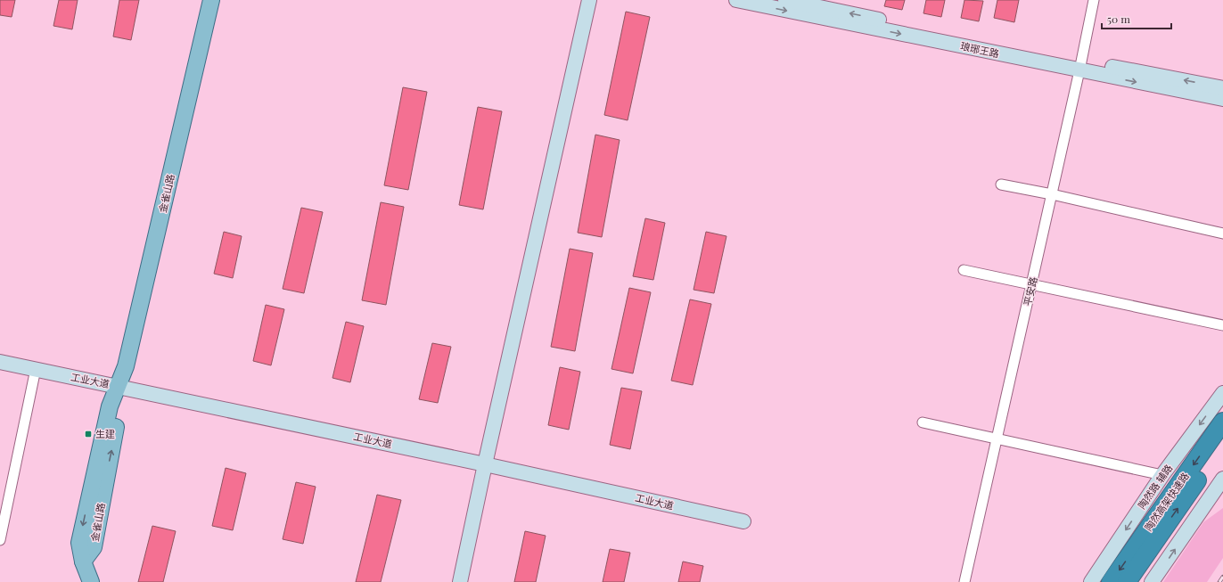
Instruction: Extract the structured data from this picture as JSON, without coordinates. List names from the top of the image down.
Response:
{
  "streets": {
    "highway": ["陶然高架快速路"],
    "main road": [
      "琅琊王路",
      "金雀山路",
      "工业大道",
      "陶然路 辅路"
    ],
    "street": ["平安路"]
  },
  "crossings": [
    ["琅琊王路", "平安路"],
    ["金雀山路", "工业大道"]
  ],
  "places": {
    "transit": ["生建"]
  },
  "scale_bar": "50 m"
}
